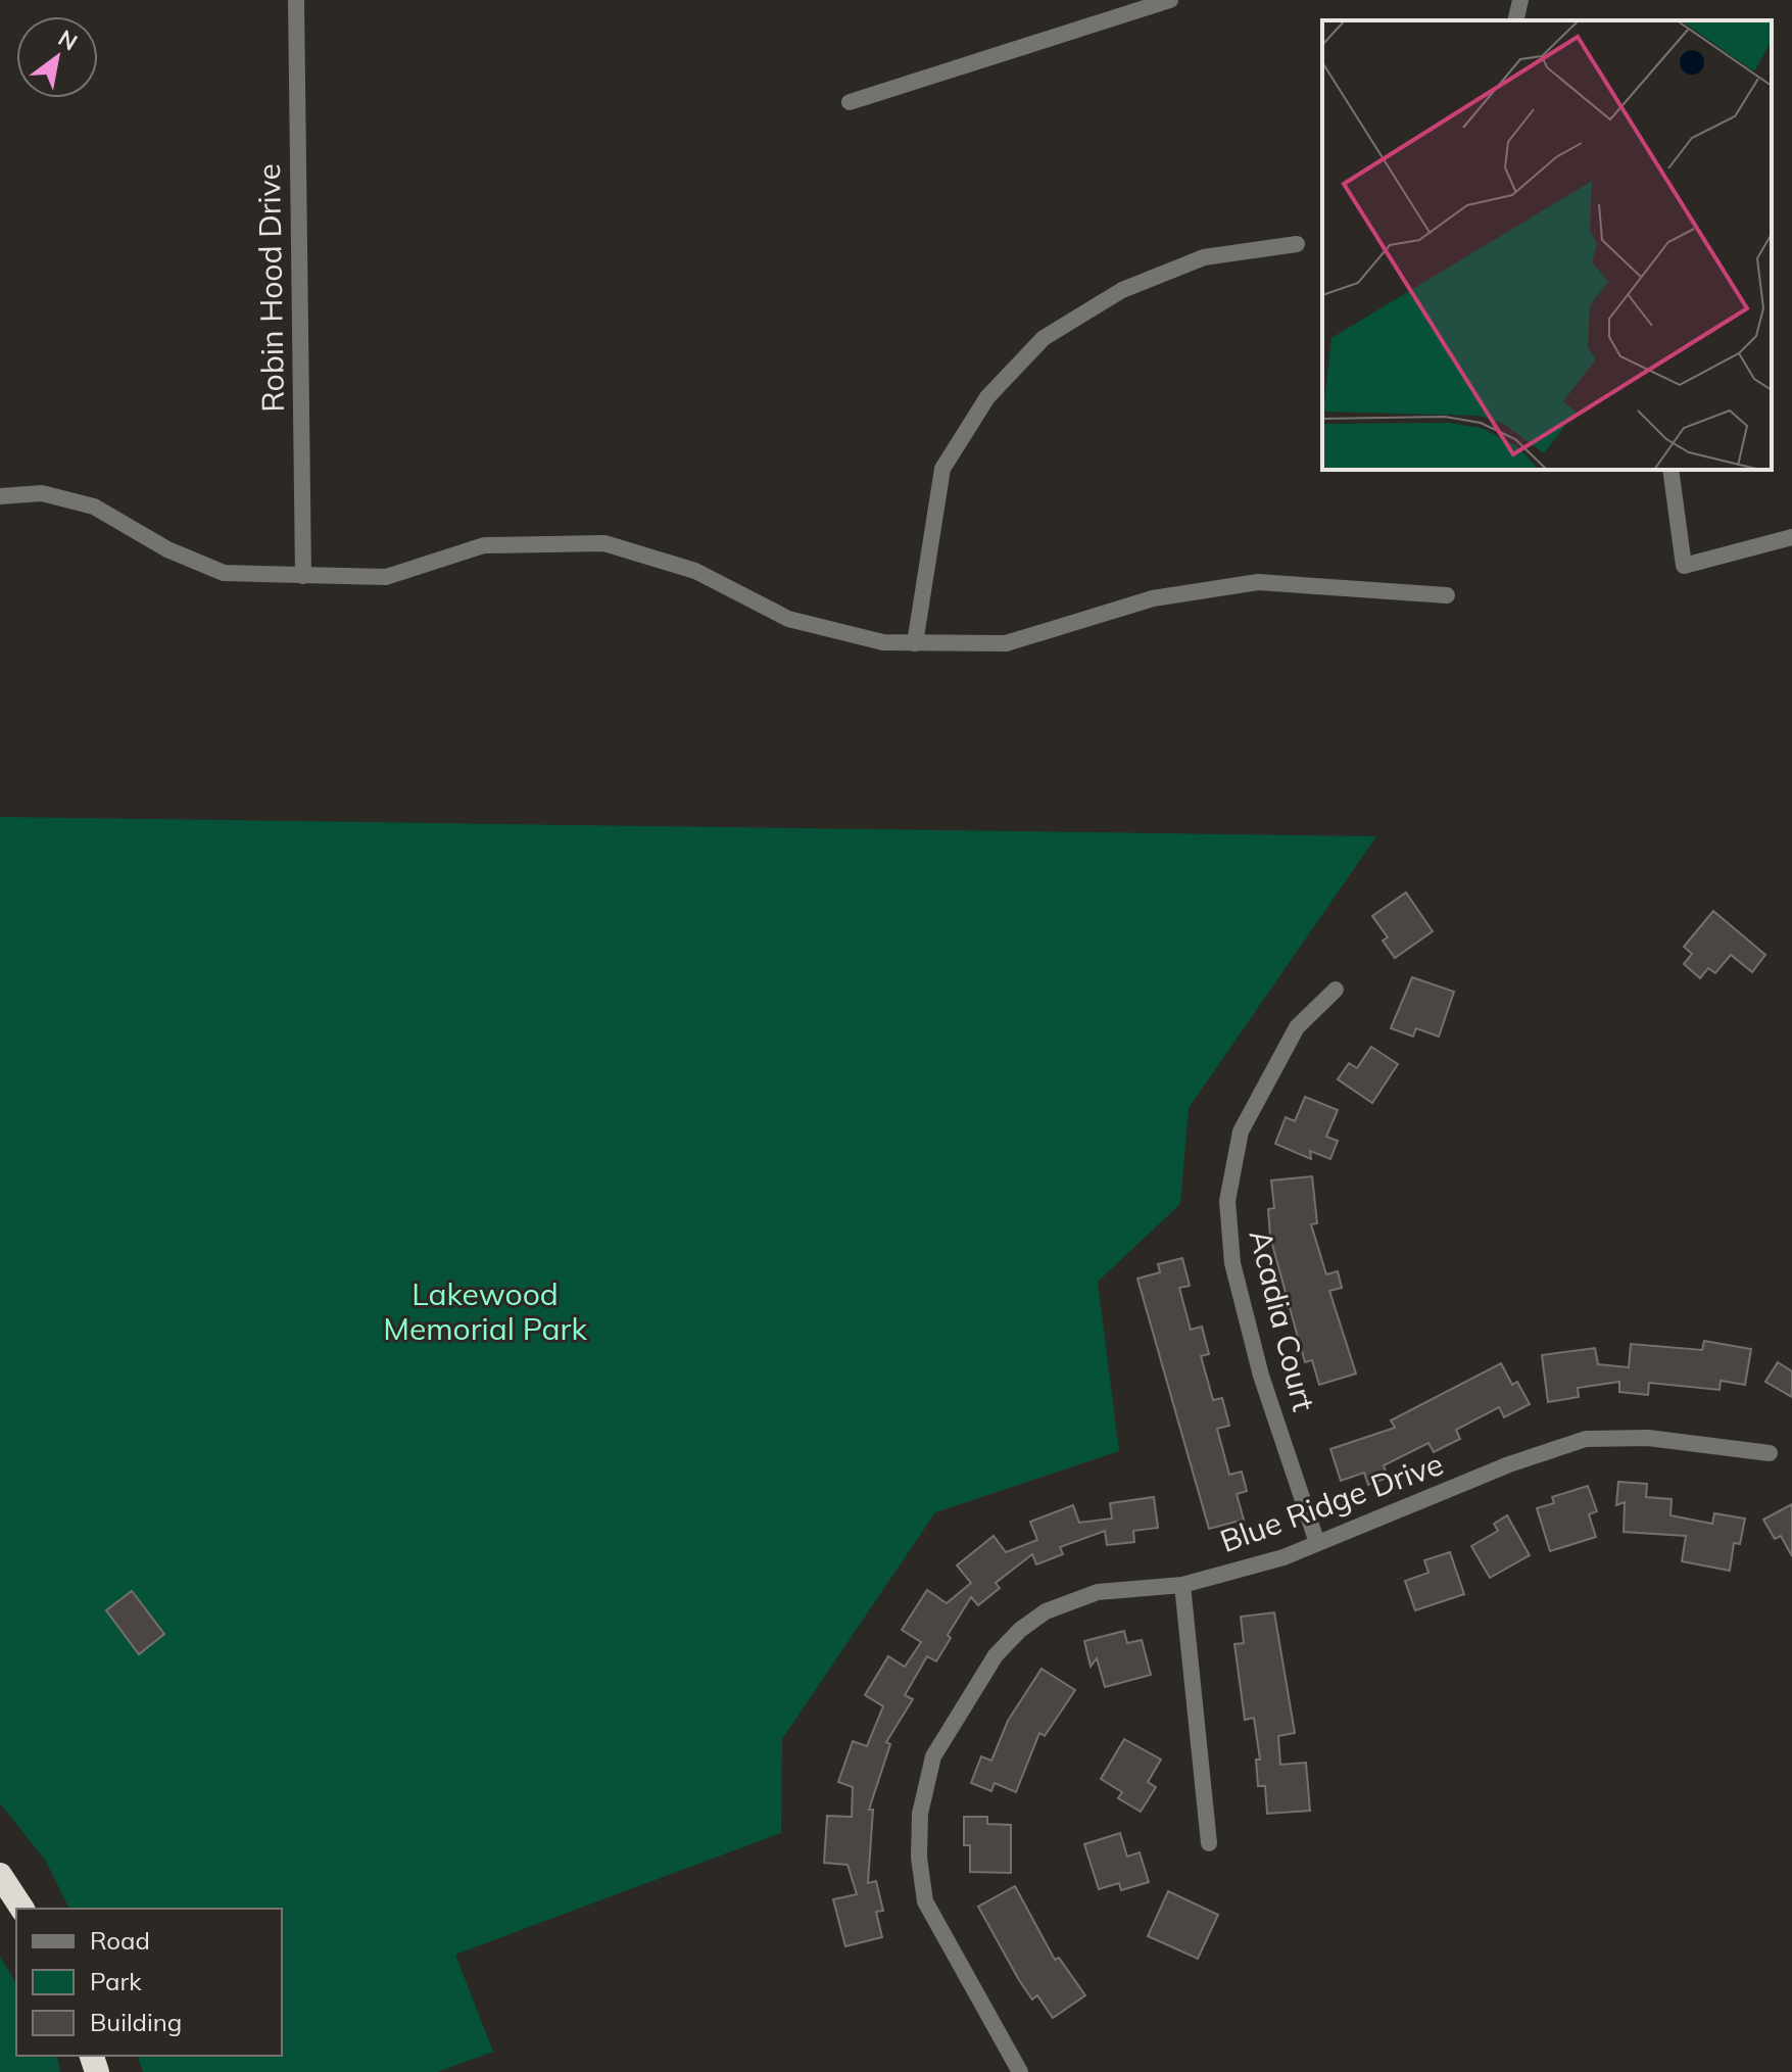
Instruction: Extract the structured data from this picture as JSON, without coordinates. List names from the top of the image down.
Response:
{
  "streets": {
    "street": ["Robin Hood Drive", "Acadia Court", "Blue Ridge Drive"]
  },
  "crossings": [
    ["Acadia Court", "Blue Ridge Drive"]
  ],
  "parks": ["Lakewood Memorial Park"],
  "legend": ["Road", "Park", "Building"],
  "north": "top right"
}
